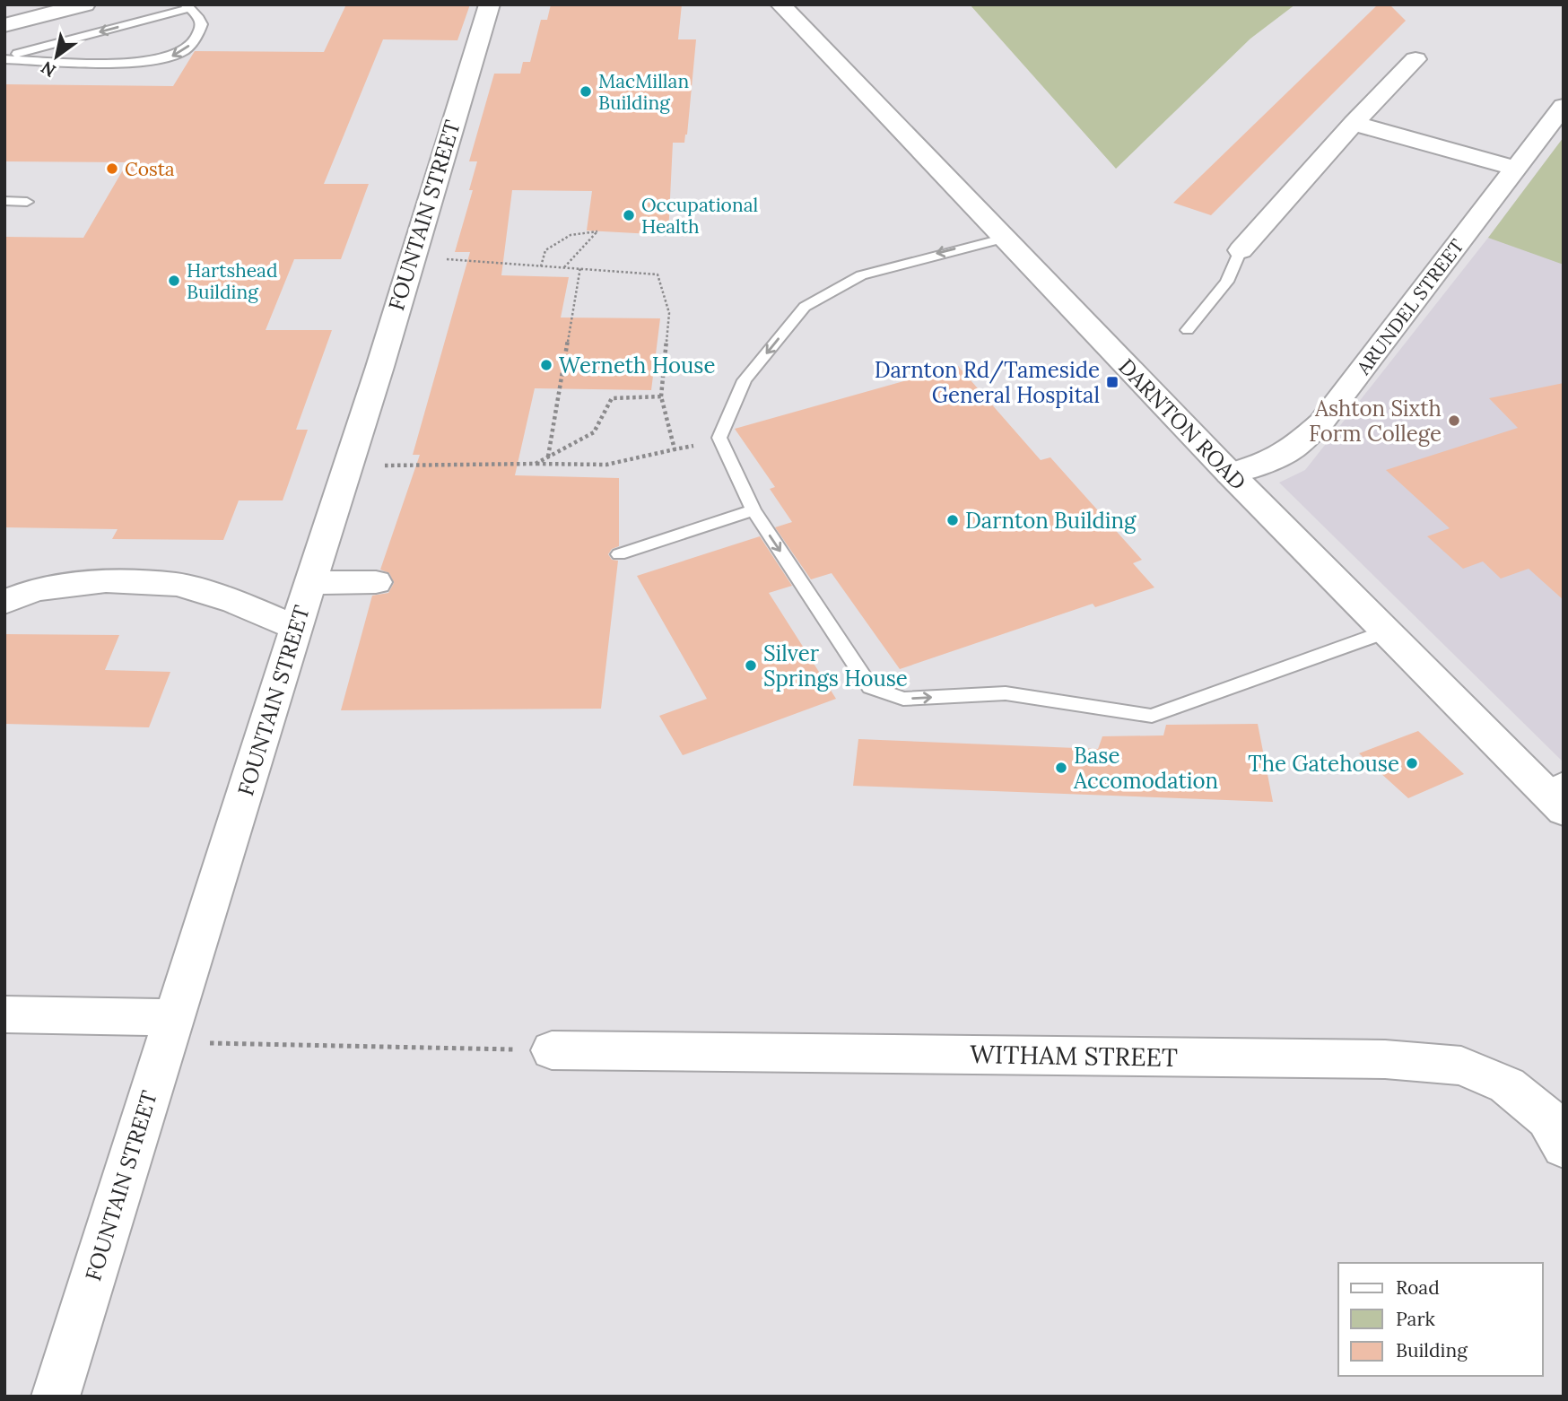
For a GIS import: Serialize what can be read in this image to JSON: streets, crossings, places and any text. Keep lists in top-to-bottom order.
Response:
{
  "streets": {
    "street": [
      "FOUNTAIN STREET",
      "ARUNDEL STREET",
      "DARNTON ROAD",
      "WITHAM STREET"
    ]
  },
  "crossings": [
    ["ARUNDEL STREET", "DARNTON ROAD"]
  ],
  "places": {
    "other": [
      "MacMillan Building",
      "Costa",
      "Occupational Health",
      "Hartshead Building",
      "Werneth House",
      "Ashton Sixth Form College",
      "Darnton Building",
      "Silver Springs House",
      "The Gatehouse",
      "Base Accomodation"
    ],
    "transit": ["Darnton Rd/Tameside General Hospital"]
  },
  "legend": ["Road", "Park", "Building"],
  "north": "bottom left"
}
